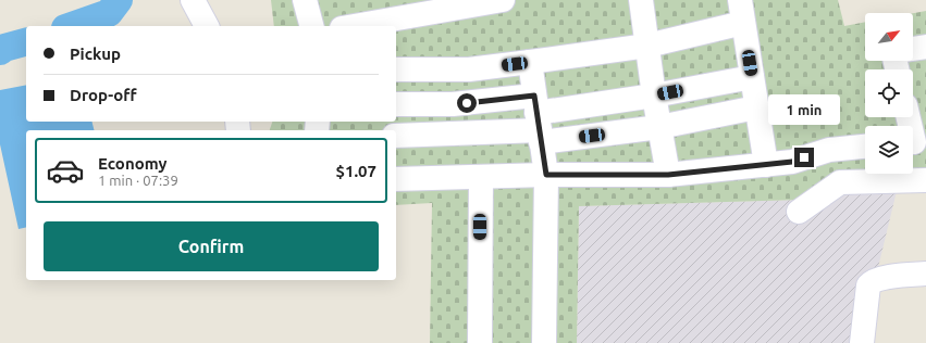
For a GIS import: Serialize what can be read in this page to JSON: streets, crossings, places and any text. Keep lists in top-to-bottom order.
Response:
{
  "north": "top right",
  "page": {
    "banner": ["Pickup", "Drop-off"],
    "bubble": "1 min",
    "list": [
      {
        "name": "Economy",
        "note": "1 min · 07:39",
        "value": "$1.07"
      }
    ],
    "buttons": "Confirm"
  }
}
